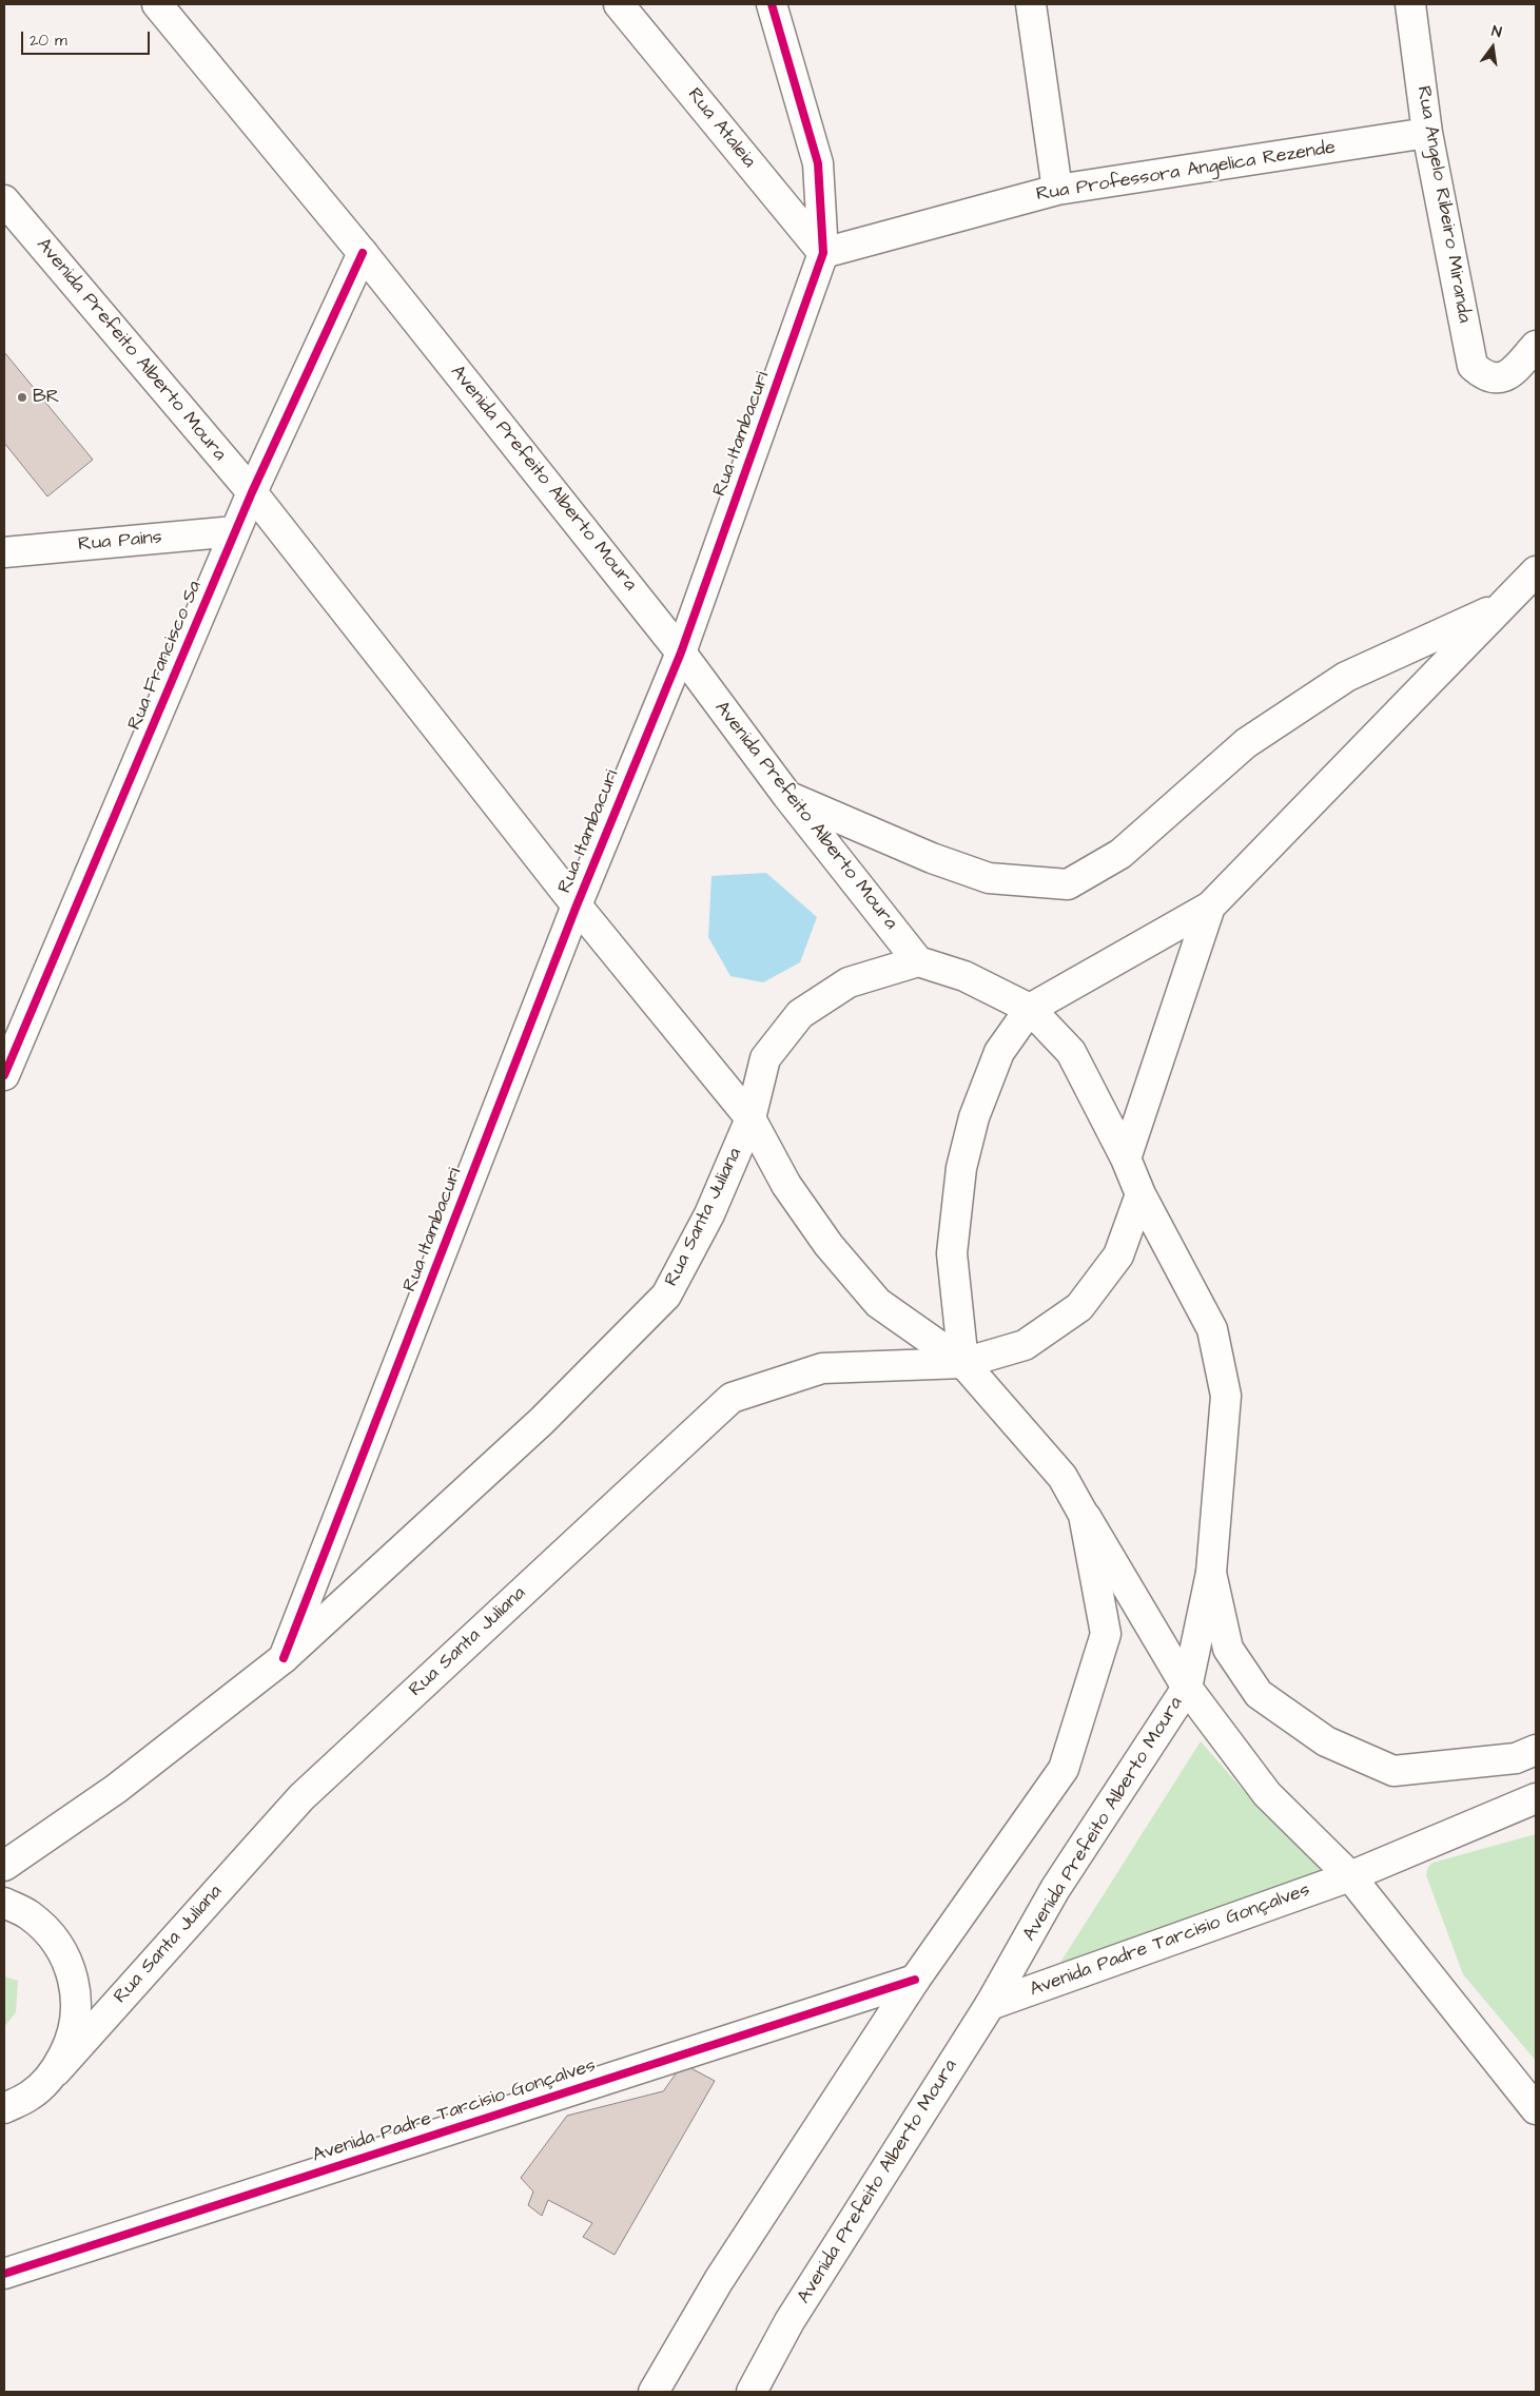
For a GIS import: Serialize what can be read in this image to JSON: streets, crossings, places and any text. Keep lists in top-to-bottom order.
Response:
{
  "streets": {
    "main road": [
      "Rua Ataleia",
      "Rua Professora Angelica Rezende",
      "Rua Angelo Ribeiro Miranda",
      "Avenida Prefeito Alberto Moura",
      "Rua Itambacuri",
      "Rua Pains",
      "Rua Francisco Sa",
      "Rua Santa Juliana",
      "Avenida Padre Tarcisio Gonçalves"
    ]
  },
  "crossings": [
    ["Rua Ataleia", "Rua Professora Angelica Rezende"],
    ["Rua Ataleia", "Rua Itambacuri"],
    ["Rua Professora Angelica Rezende", "Rua Angelo Ribeiro Miranda"],
    ["Rua Professora Angelica Rezende", "Rua Itambacuri"],
    ["Avenida Prefeito Alberto Moura", "Rua Itambacuri"],
    ["Avenida Prefeito Alberto Moura", "Rua Francisco Sa"],
    ["Avenida Prefeito Alberto Moura", "Rua Santa Juliana"],
    ["Avenida Prefeito Alberto Moura", "Avenida Padre Tarcisio Gonçalves"],
    ["Rua Itambacuri", "Rua Santa Juliana"],
    ["Rua Pains", "Rua Francisco Sa"]
  ],
  "places": ["BR"],
  "scale_bar": "20 m",
  "north": "top"
}
